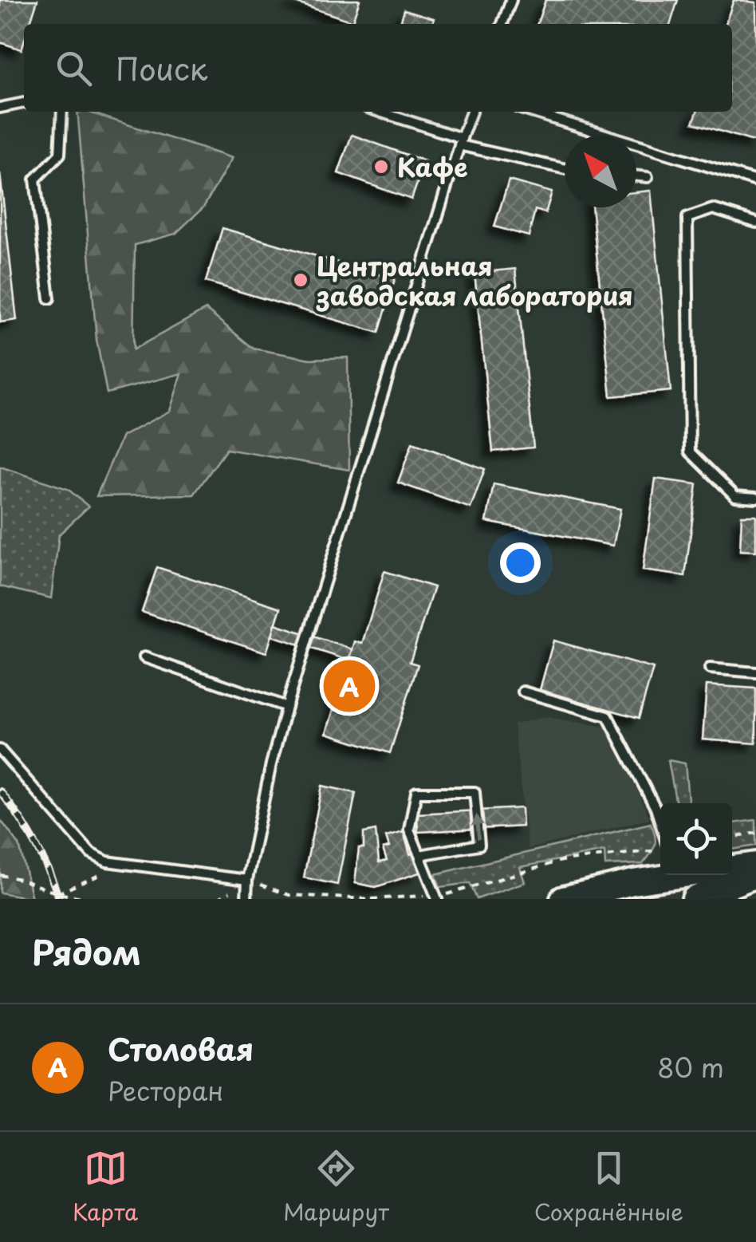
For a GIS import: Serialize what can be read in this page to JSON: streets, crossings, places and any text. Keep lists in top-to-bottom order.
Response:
{
  "places": ["Кафе", "Центральная заводская лаборатория"],
  "north": "top left",
  "page": {
    "search": "Поиск",
    "pins": "A",
    "heading": "Рядом",
    "list": [
      {
        "mark": "A",
        "name": "Столовая",
        "note": "Ресторан",
        "value": "80 m"
      }
    ],
    "nav": ["Карта", "Маршрут", "Сохранённые"]
  }
}
